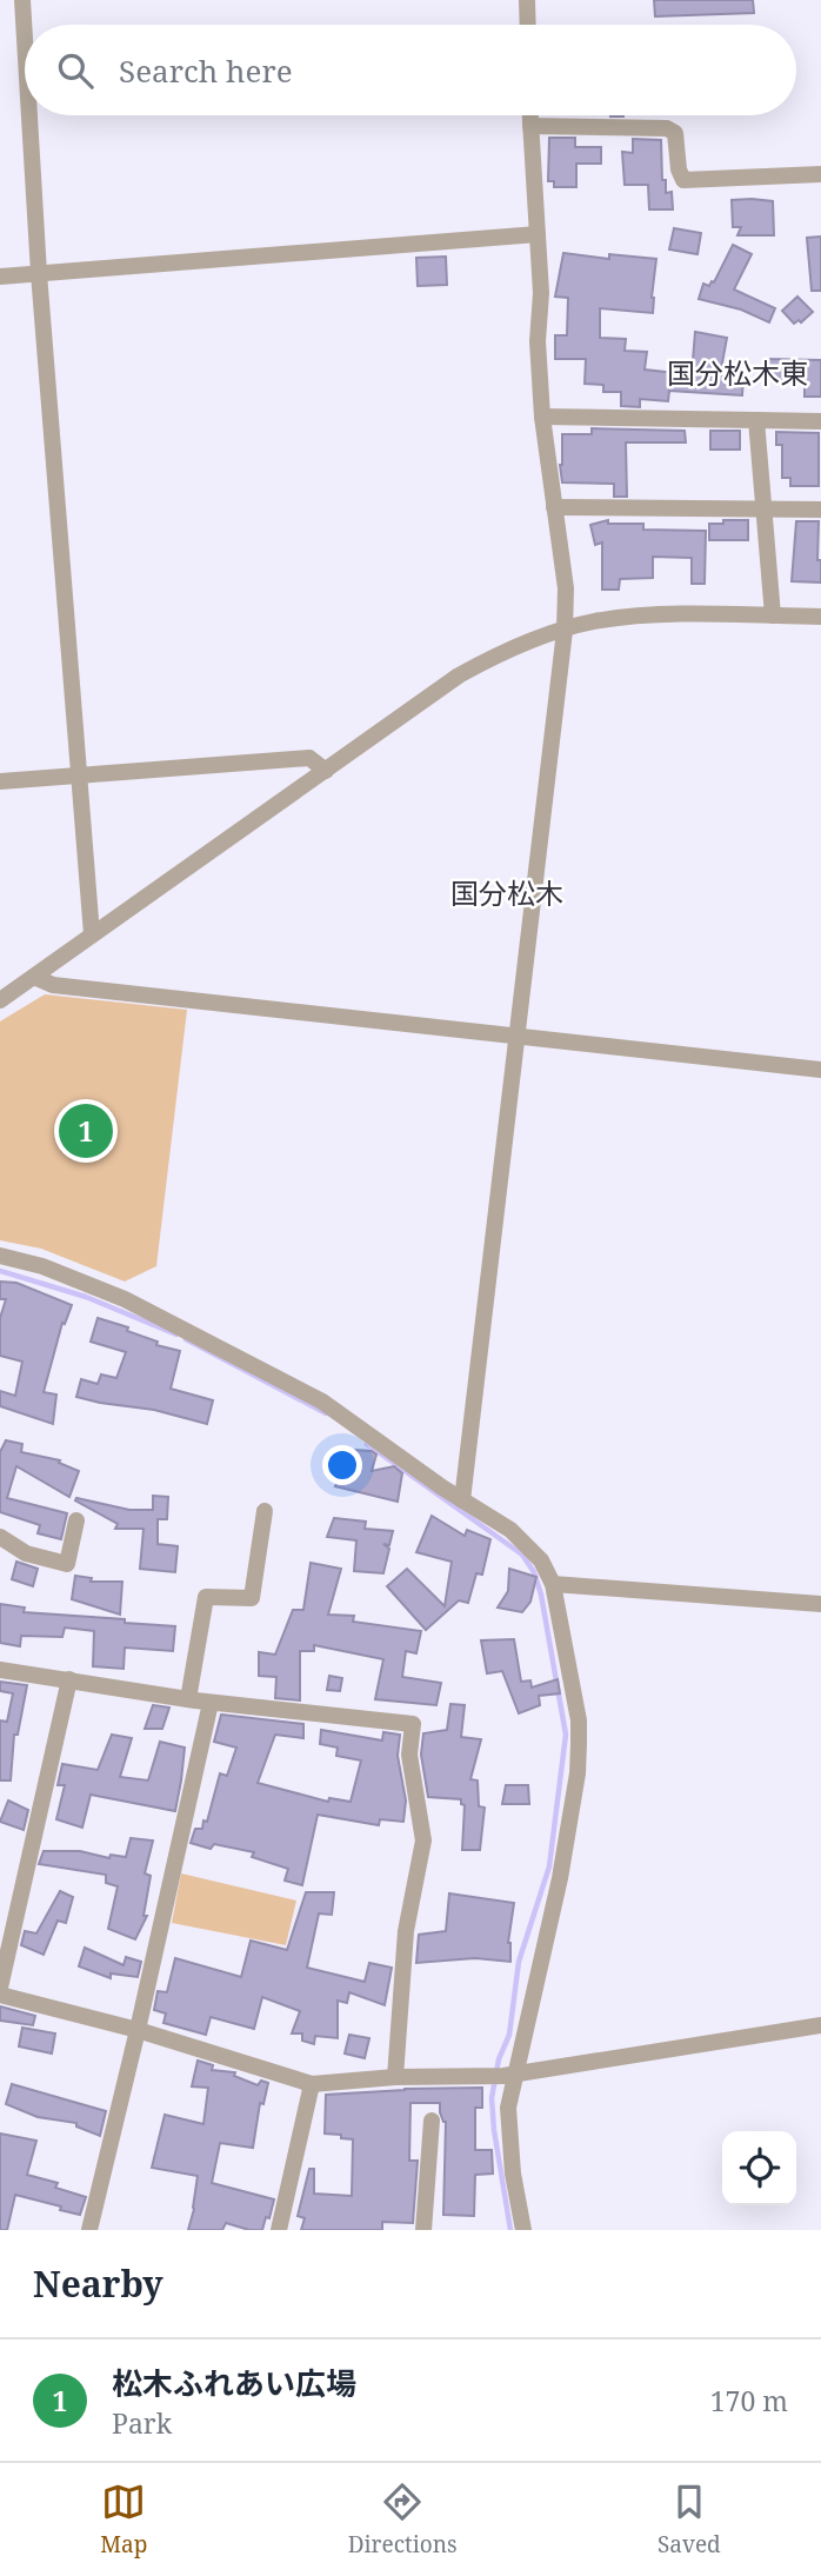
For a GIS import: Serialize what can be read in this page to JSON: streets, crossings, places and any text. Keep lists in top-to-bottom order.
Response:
{
  "districts": ["国分松木東", "国分松木"],
  "page": {
    "search": "Search here",
    "pins": "1",
    "heading": "Nearby",
    "list": [
      {
        "mark": "1",
        "name": "松木ふれあい広場",
        "note": "Park",
        "value": "170 m"
      }
    ],
    "nav": ["Map", "Directions", "Saved"]
  }
}
